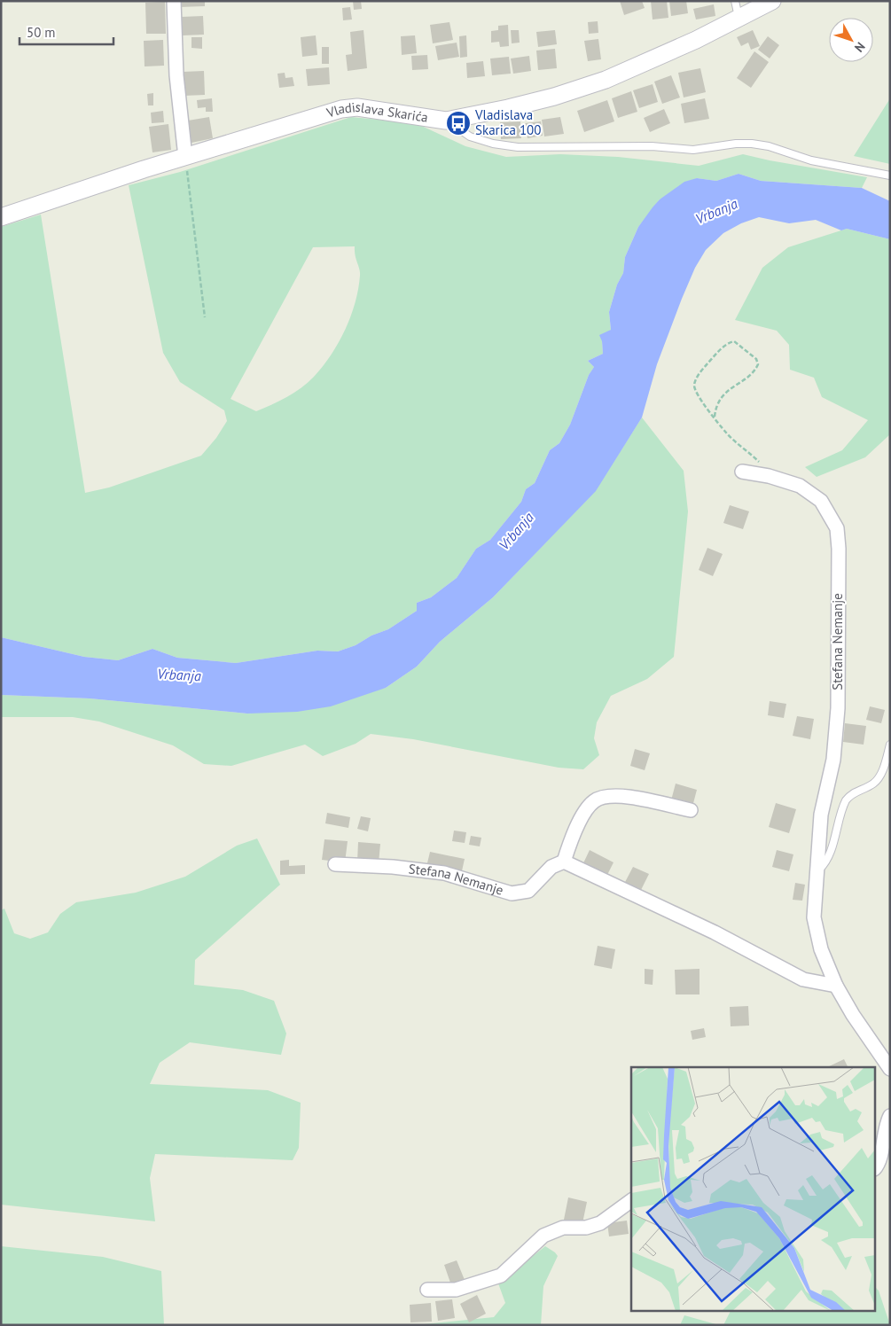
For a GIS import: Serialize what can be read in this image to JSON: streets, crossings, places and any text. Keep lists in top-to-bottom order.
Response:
{
  "streets": {
    "street": ["Vladislava Skarića", "Stefana Nemanje"]
  },
  "water": ["Vrbanja"],
  "places": {
    "bus stop": ["Vladislava Skarica 100"]
  },
  "scale_bar": "50 m",
  "north": "bottom right"
}
